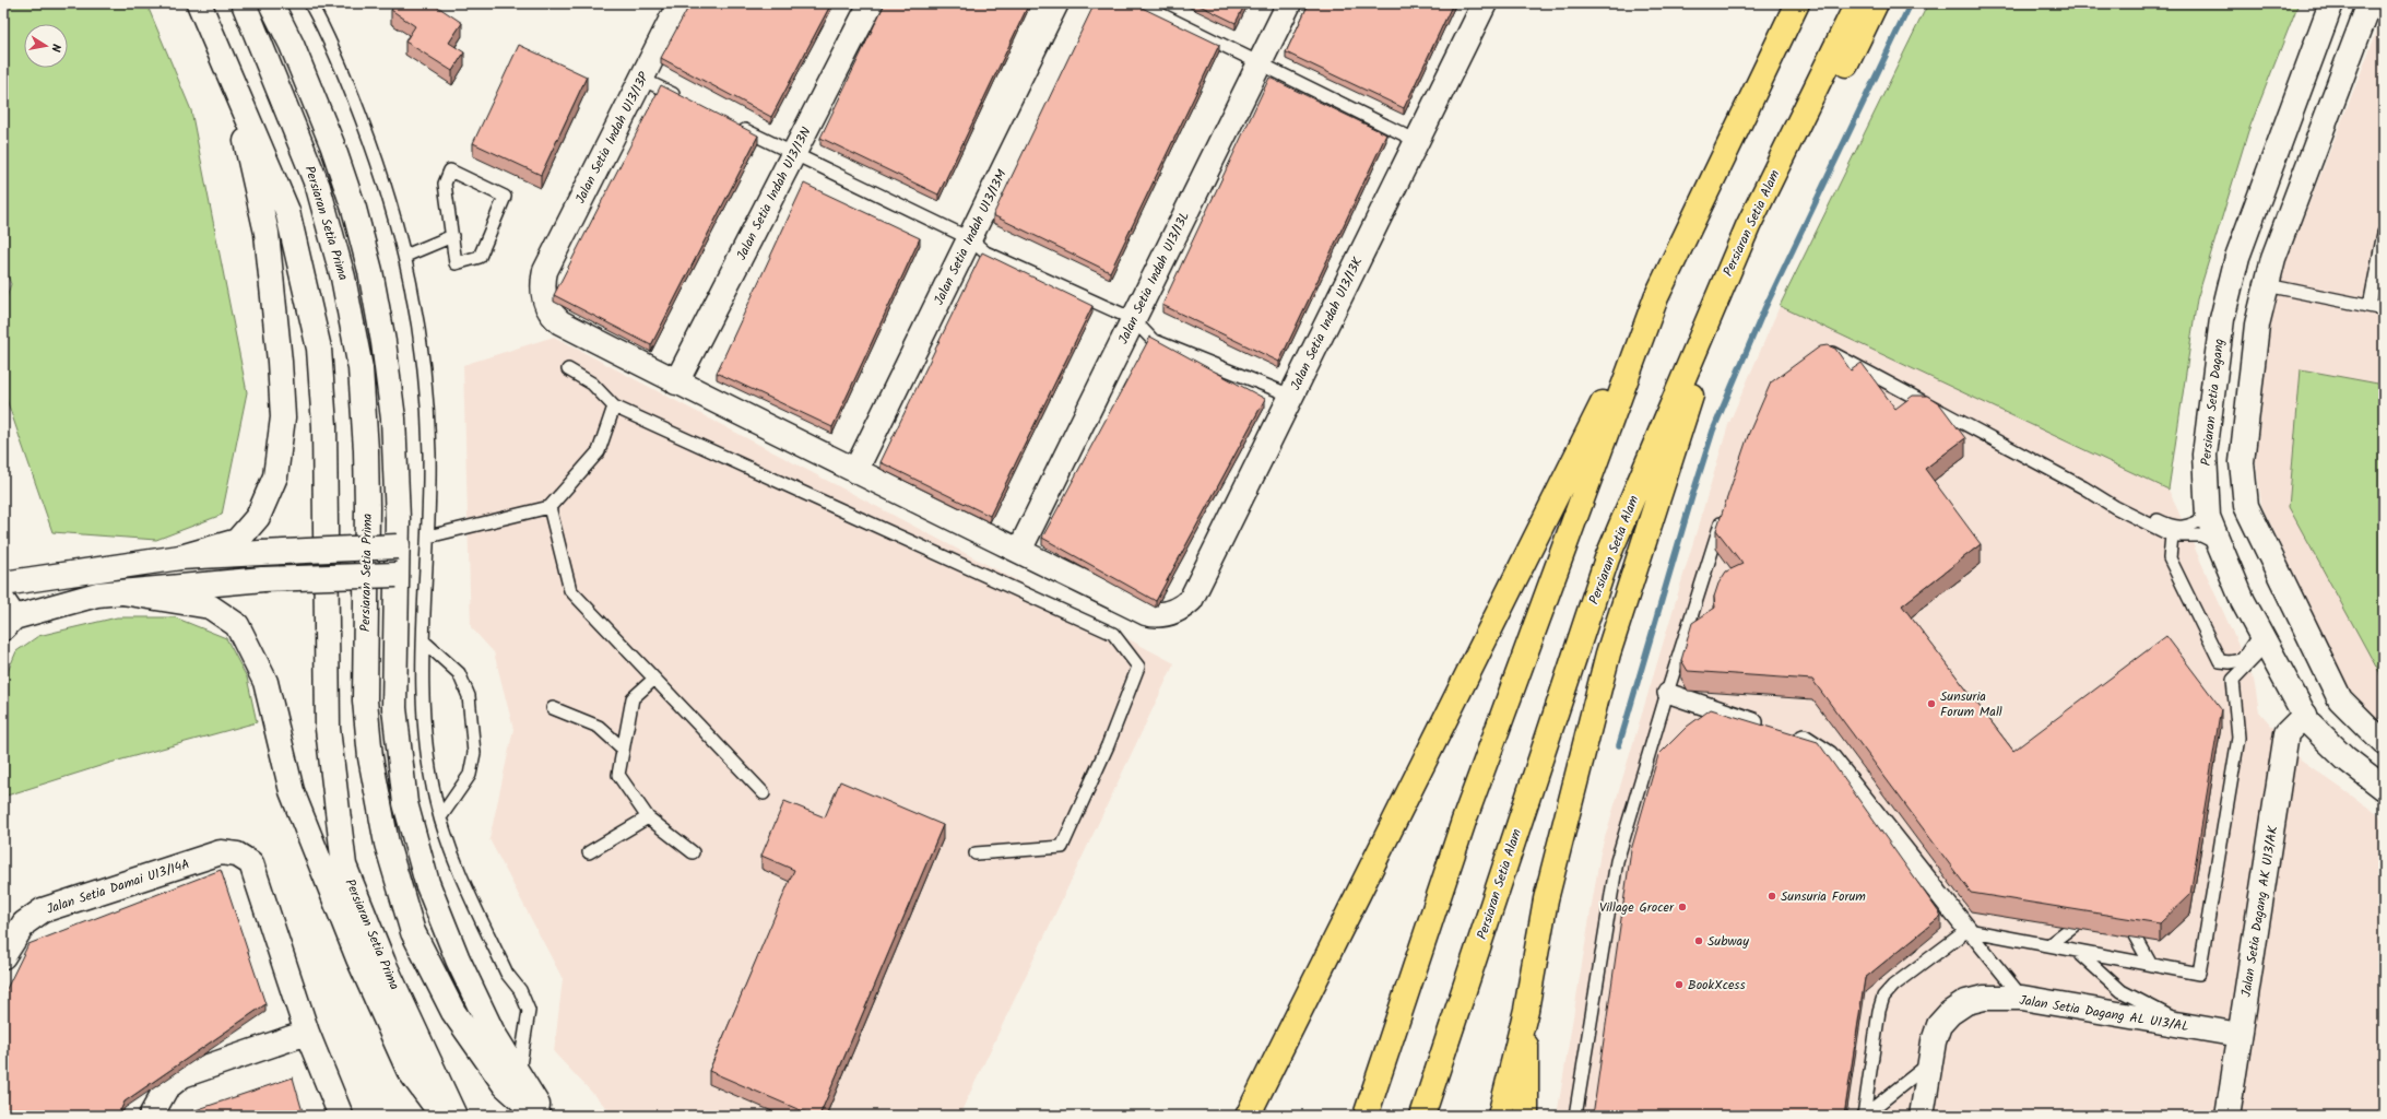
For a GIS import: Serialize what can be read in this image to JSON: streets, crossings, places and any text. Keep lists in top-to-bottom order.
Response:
{
  "streets": {
    "highway": ["Persiaran Setia Alam"],
    "street": [
      "Jalan Setia Indah U13/13P",
      "Jalan Setia Indah U13/13N",
      "Persiaran Setia Prima",
      "Jalan Setia Indah U13/13M",
      "Jalan Setia Indah U13/13L",
      "Jalan Setia Indah U13/13K",
      "Persiaran Setia Dagang",
      "Jalan Setia Damai U13/14A",
      "Jalan Setia Dagang AK U13/AK",
      "Jalan Setia Dagang AL U13/AL"
    ]
  },
  "crossings": [
    ["Jalan Setia Indah U13/13P", "Jalan Setia Indah U13/13N"],
    ["Jalan Setia Indah U13/13L", "Jalan Setia Indah U13/13K"],
    ["Persiaran Setia Dagang", "Jalan Setia Dagang AK U13/AK"],
    ["Jalan Setia Dagang AK U13/AK", "Jalan Setia Dagang AL U13/AL"]
  ],
  "places": [
    "Sunsuria Forum Mall",
    "Sunsuria Forum",
    "Village Grocer",
    "Subway",
    "BookXcess"
  ],
  "north": "right"
}
